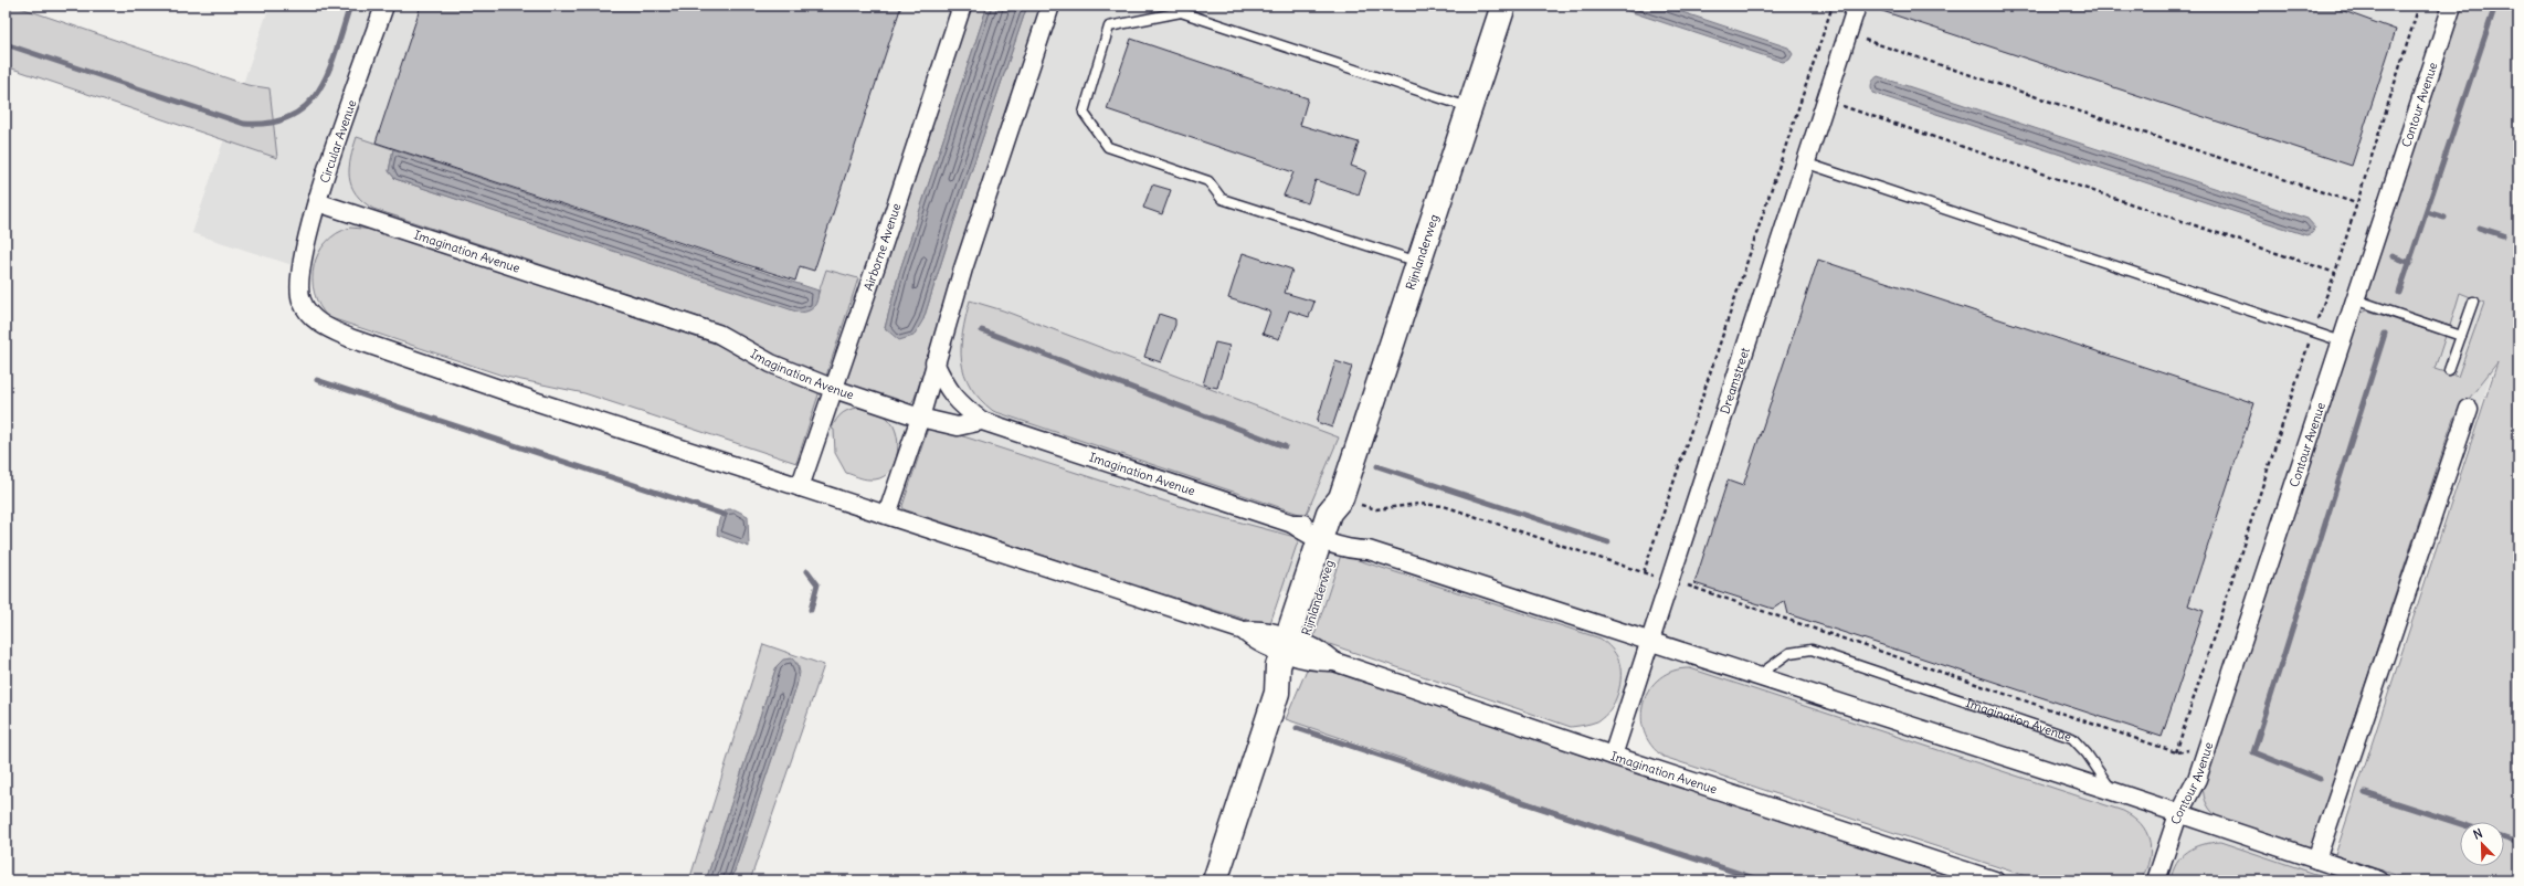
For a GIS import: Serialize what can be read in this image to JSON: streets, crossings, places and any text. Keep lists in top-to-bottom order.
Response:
{
  "streets": {
    "street": [
      "Contour Avenue",
      "Circular Avenue",
      "Airborne Avenue",
      "Imagination Avenue",
      "Rijnlanderweg",
      "Dreamstreet"
    ]
  },
  "crossings": [
    ["Contour Avenue", "Imagination Avenue"],
    ["Circular Avenue", "Imagination Avenue"],
    ["Airborne Avenue", "Imagination Avenue"],
    ["Imagination Avenue", "Rijnlanderweg"],
    ["Imagination Avenue", "Dreamstreet"]
  ],
  "north": "top left"
}
